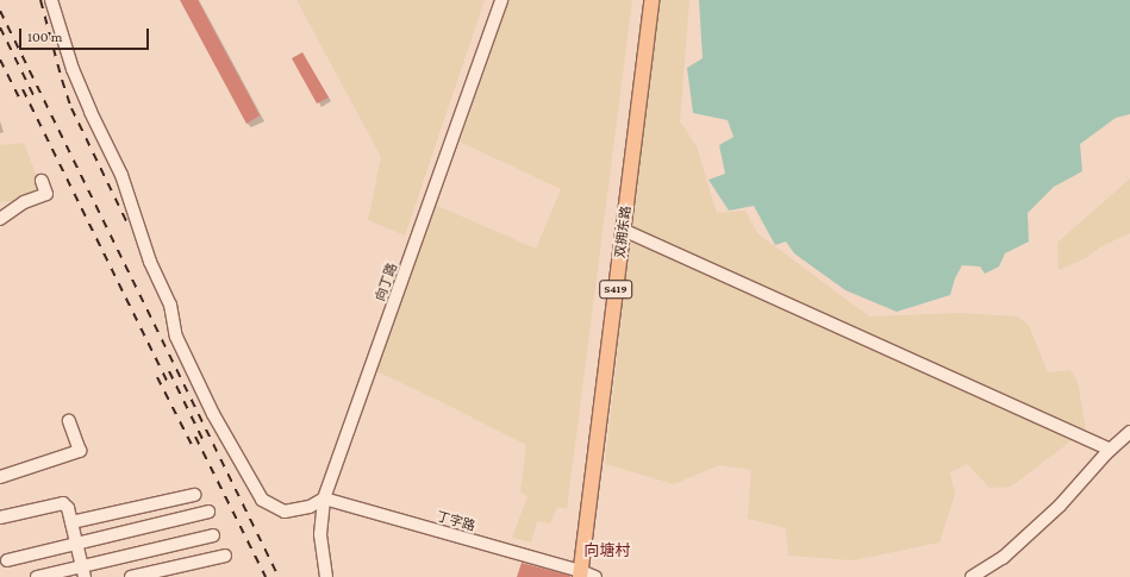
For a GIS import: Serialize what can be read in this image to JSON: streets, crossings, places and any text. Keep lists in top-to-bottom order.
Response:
{
  "streets": {
    "main road": ["双拥东路", "S419"],
    "street": ["向丁路", "丁字路"]
  },
  "crossings": [
    ["双拥东路", "丁字路"],
    ["向丁路", "丁字路"]
  ],
  "districts": ["向塘村"],
  "scale_bar": "100 m"
}
